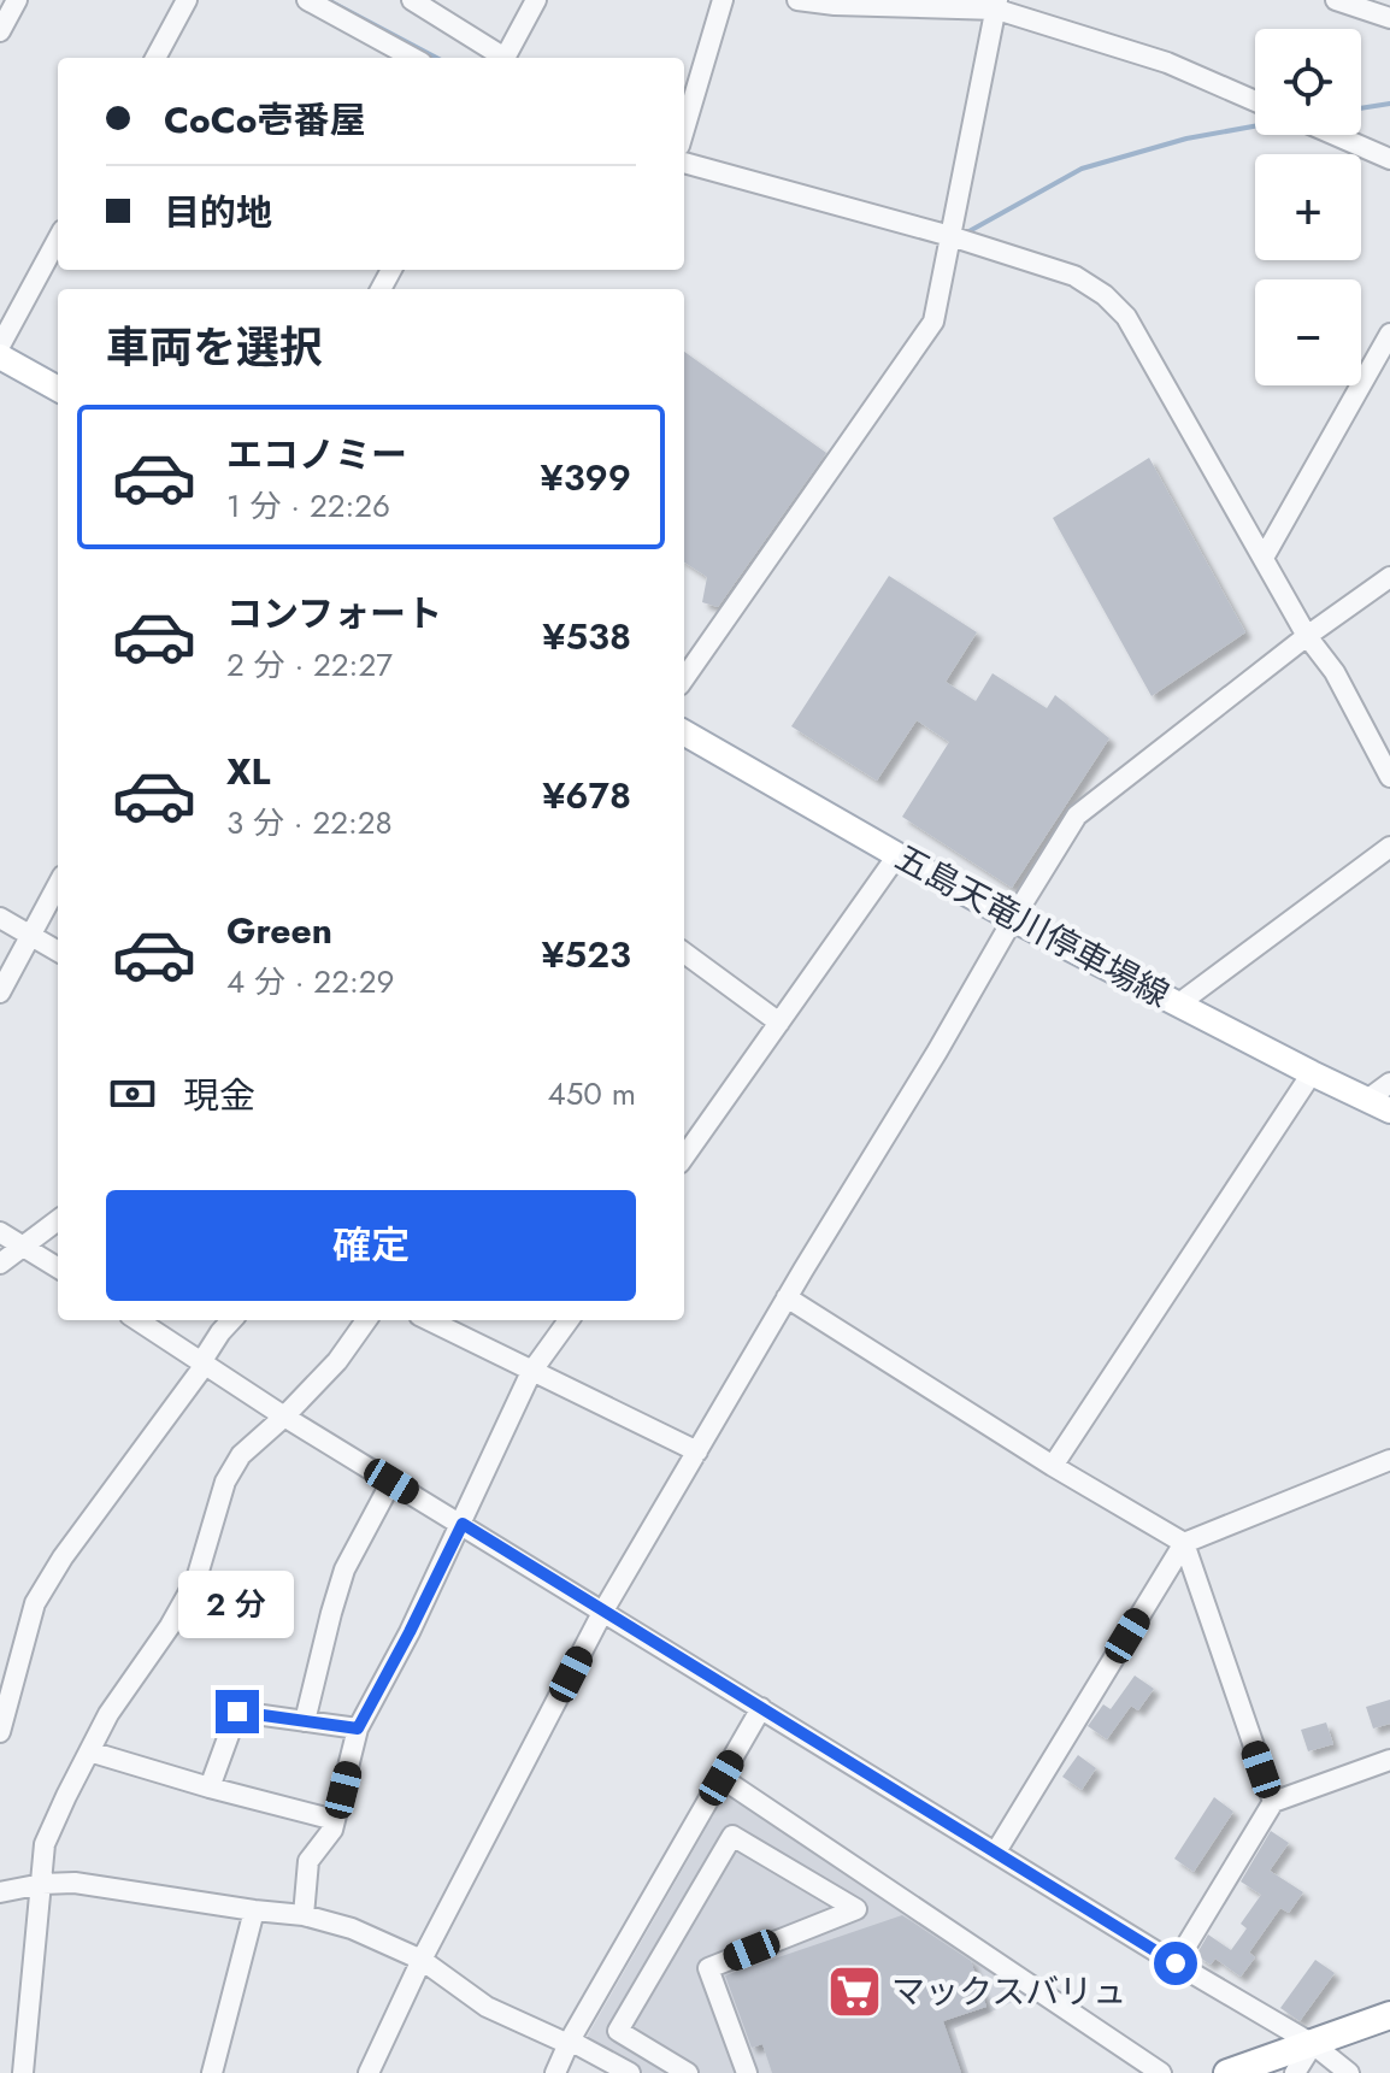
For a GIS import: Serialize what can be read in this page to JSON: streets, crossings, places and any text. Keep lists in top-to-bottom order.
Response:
{
  "streets": {
    "main road": ["五島天竜川停車場線"]
  },
  "places": {
    "supermarket": ["マックスバリュ"]
  },
  "page": {
    "map_buttons": ["+", "−"],
    "banner": ["CoCo壱番屋", "目的地"],
    "heading": "車両を選択",
    "list": [
      {
        "name": "エコノミー",
        "note": "1 分 · 22:26",
        "value": "¥399"
      },
      {
        "name": "コンフォート",
        "note": "2 分 · 22:27",
        "value": "¥538"
      },
      {
        "name": "XL",
        "note": "3 分 · 22:28",
        "value": "¥678"
      },
      {
        "name": "Green",
        "note": "4 分 · 22:29",
        "value": "¥523"
      }
    ],
    "pay": ["現金", "450 m"],
    "buttons": "確定",
    "bubble": "2 分"
  }
}
